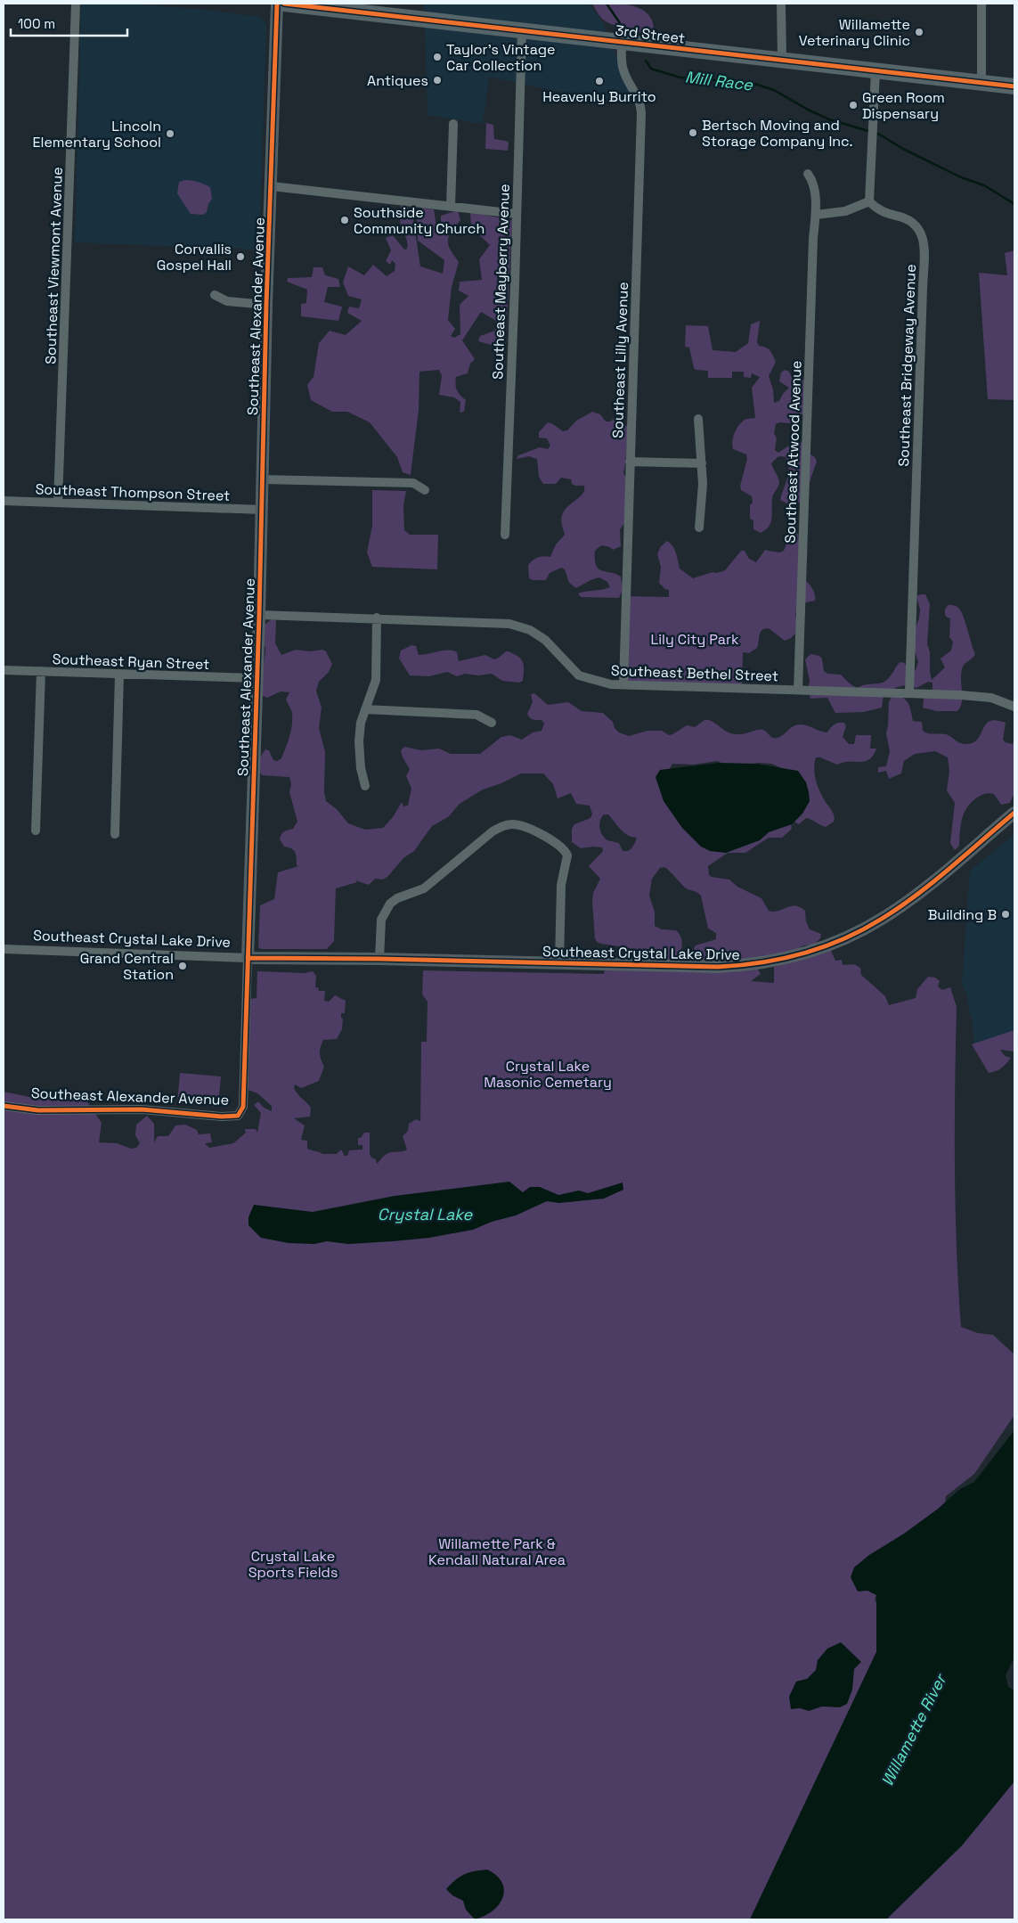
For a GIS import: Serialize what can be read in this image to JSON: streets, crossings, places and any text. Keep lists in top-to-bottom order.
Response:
{
  "streets": {
    "highway": ["3rd Street"],
    "street": [
      "Southeast Viewmont Avenue",
      "Southeast Mayberry Avenue",
      "Southeast Alexander Avenue",
      "Southeast Lilly Avenue",
      "Southeast Bridgeway Avenue",
      "Southeast Atwood Avenue",
      "Southeast Thompson Street",
      "Southeast Ryan Street",
      "Southeast Bethel Street",
      "Southeast Crystal Lake Drive"
    ]
  },
  "crossings": [
    ["3rd Street", "Southeast Mayberry Avenue"],
    ["3rd Street", "Southeast Lilly Avenue"],
    ["Southeast Viewmont Avenue", "Southeast Thompson Street"],
    ["Southeast Alexander Avenue", "Southeast Thompson Street"],
    ["Southeast Alexander Avenue", "Southeast Ryan Street"],
    ["Southeast Alexander Avenue", "Southeast Bethel Street"],
    ["Southeast Alexander Avenue", "Southeast Crystal Lake Drive"],
    ["Southeast Lilly Avenue", "Southeast Bethel Street"],
    ["Southeast Bridgeway Avenue", "Southeast Bethel Street"],
    ["Southeast Atwood Avenue", "Southeast Bethel Street"]
  ],
  "water": ["Mill Race", "Crystal Lake", "Willamette River"],
  "parks": [
    "Lily City Park",
    "Crystal Lake Masonic Cemetary",
    "Willamette Park & Kendall Natural Area",
    "Crystal Lake Sports Fields"
  ],
  "places": [
    "Willamette Veterinary Clinic",
    "Taylor's Vintage Car Collection",
    "Antiques",
    "Heavenly Burrito",
    "Green Room Dispensary",
    "Bertsch Moving and Storage Company Inc.",
    "Lincoln Elementary School",
    "Southside Community Church",
    "Corvallis Gospel Hall",
    "Building B",
    "Grand Central Station"
  ],
  "scale_bar": "100 m"
}
